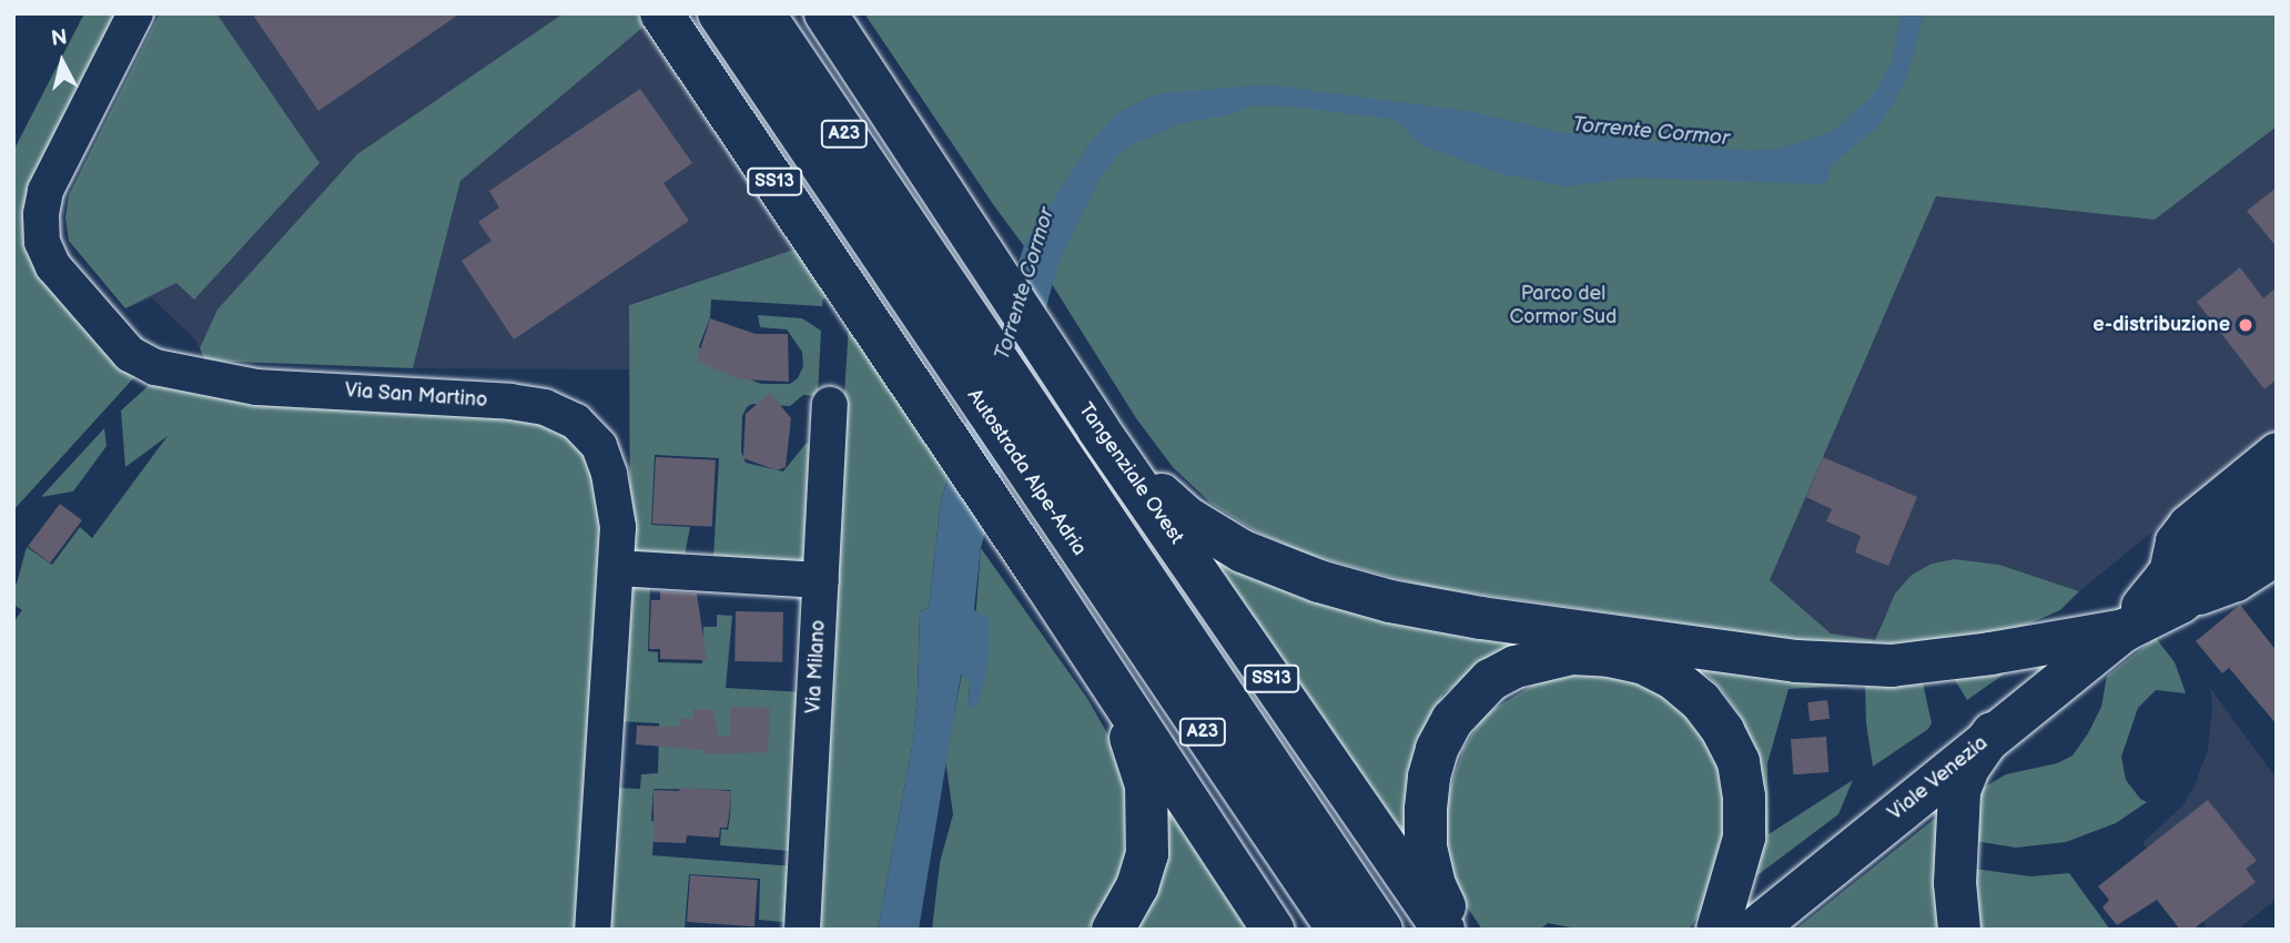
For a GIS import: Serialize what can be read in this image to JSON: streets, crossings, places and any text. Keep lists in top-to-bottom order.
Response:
{
  "streets": {
    "main road": [
      "A23",
      "SS13",
      "Autostrada Alpe-Adria",
      "Tangenziale Ovest",
      "Viale Venezia"
    ],
    "street": ["Via San Martino", "Via Milano"]
  },
  "water": ["Torrente Cormor"],
  "parks": ["Parco del Cormor Sud"],
  "places": ["e-distribuzione"],
  "north": "top"
}
